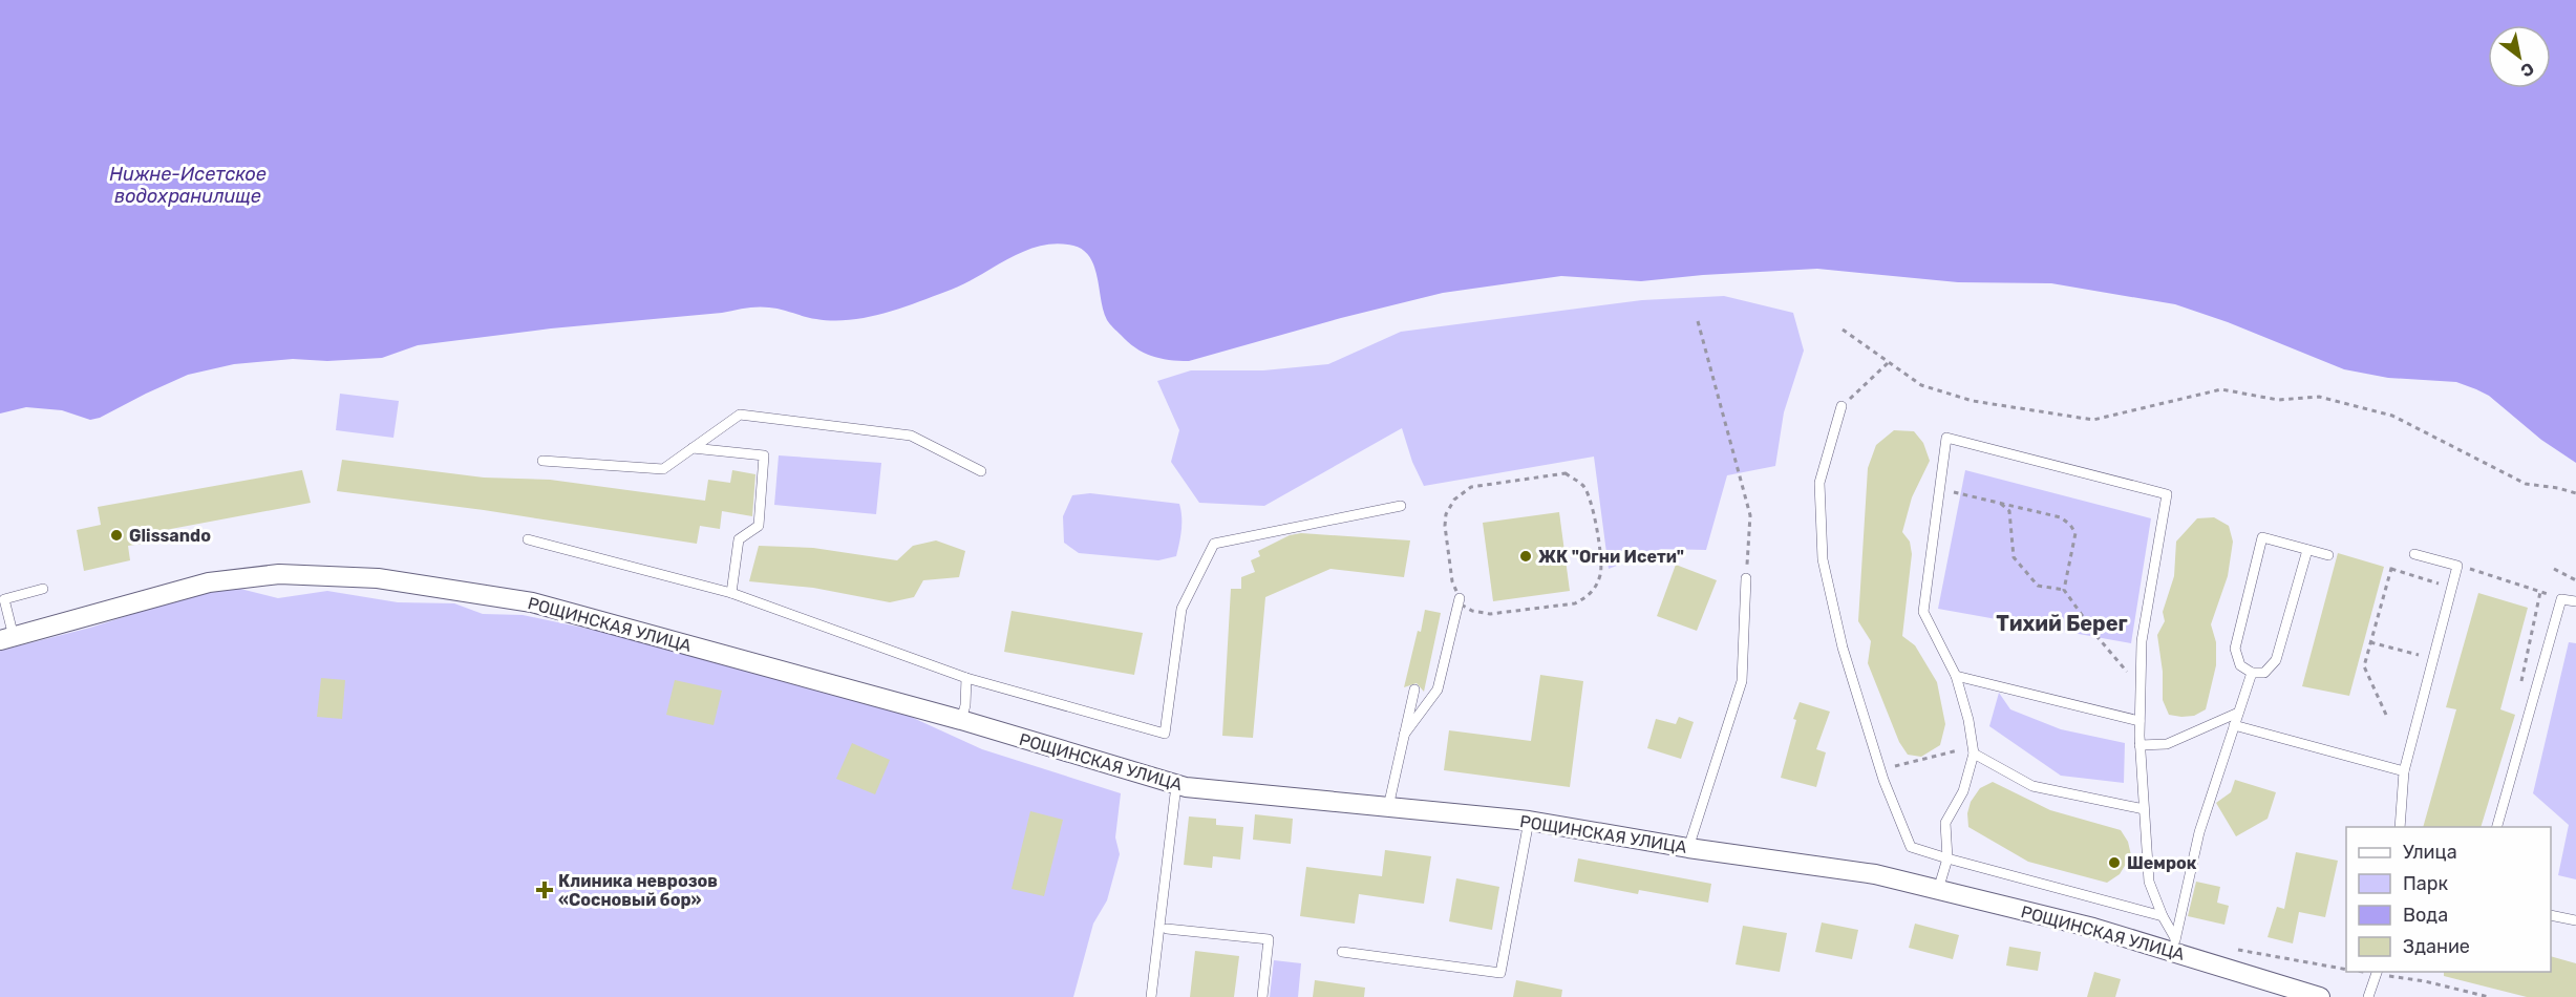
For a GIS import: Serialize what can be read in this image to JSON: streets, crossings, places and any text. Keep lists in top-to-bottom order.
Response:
{
  "streets": {
    "street": ["РОЩИНСКАЯ УЛИЦА"]
  },
  "districts": ["Тихий Берег"],
  "water": ["Нижне-Исетское водохранилище"],
  "places": {
    "other": ["Glissando", "ЖК \"Огни Исети\"", "Шемрок"],
    "health": ["Клиника неврозов «Сосновый бор»"]
  },
  "legend": [
    "Улица",
    "Парк",
    "Вода",
    "Здание"
  ],
  "north": "bottom right"
}
